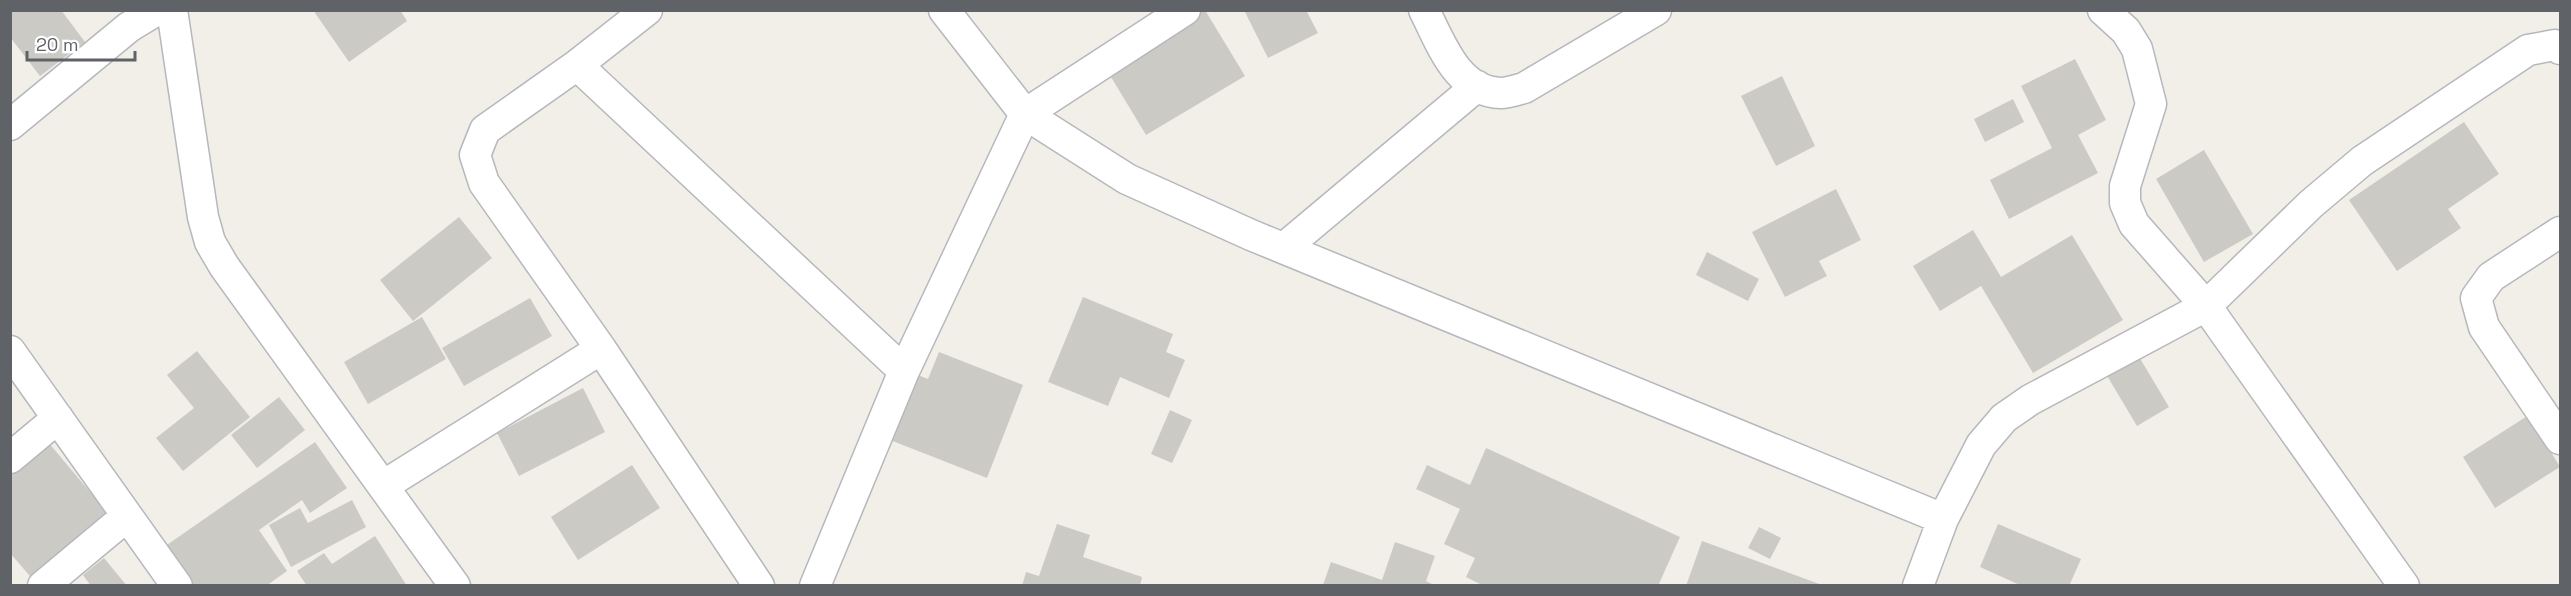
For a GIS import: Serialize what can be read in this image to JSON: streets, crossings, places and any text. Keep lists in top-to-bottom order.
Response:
{
  "scale_bar": "20 m"
}
